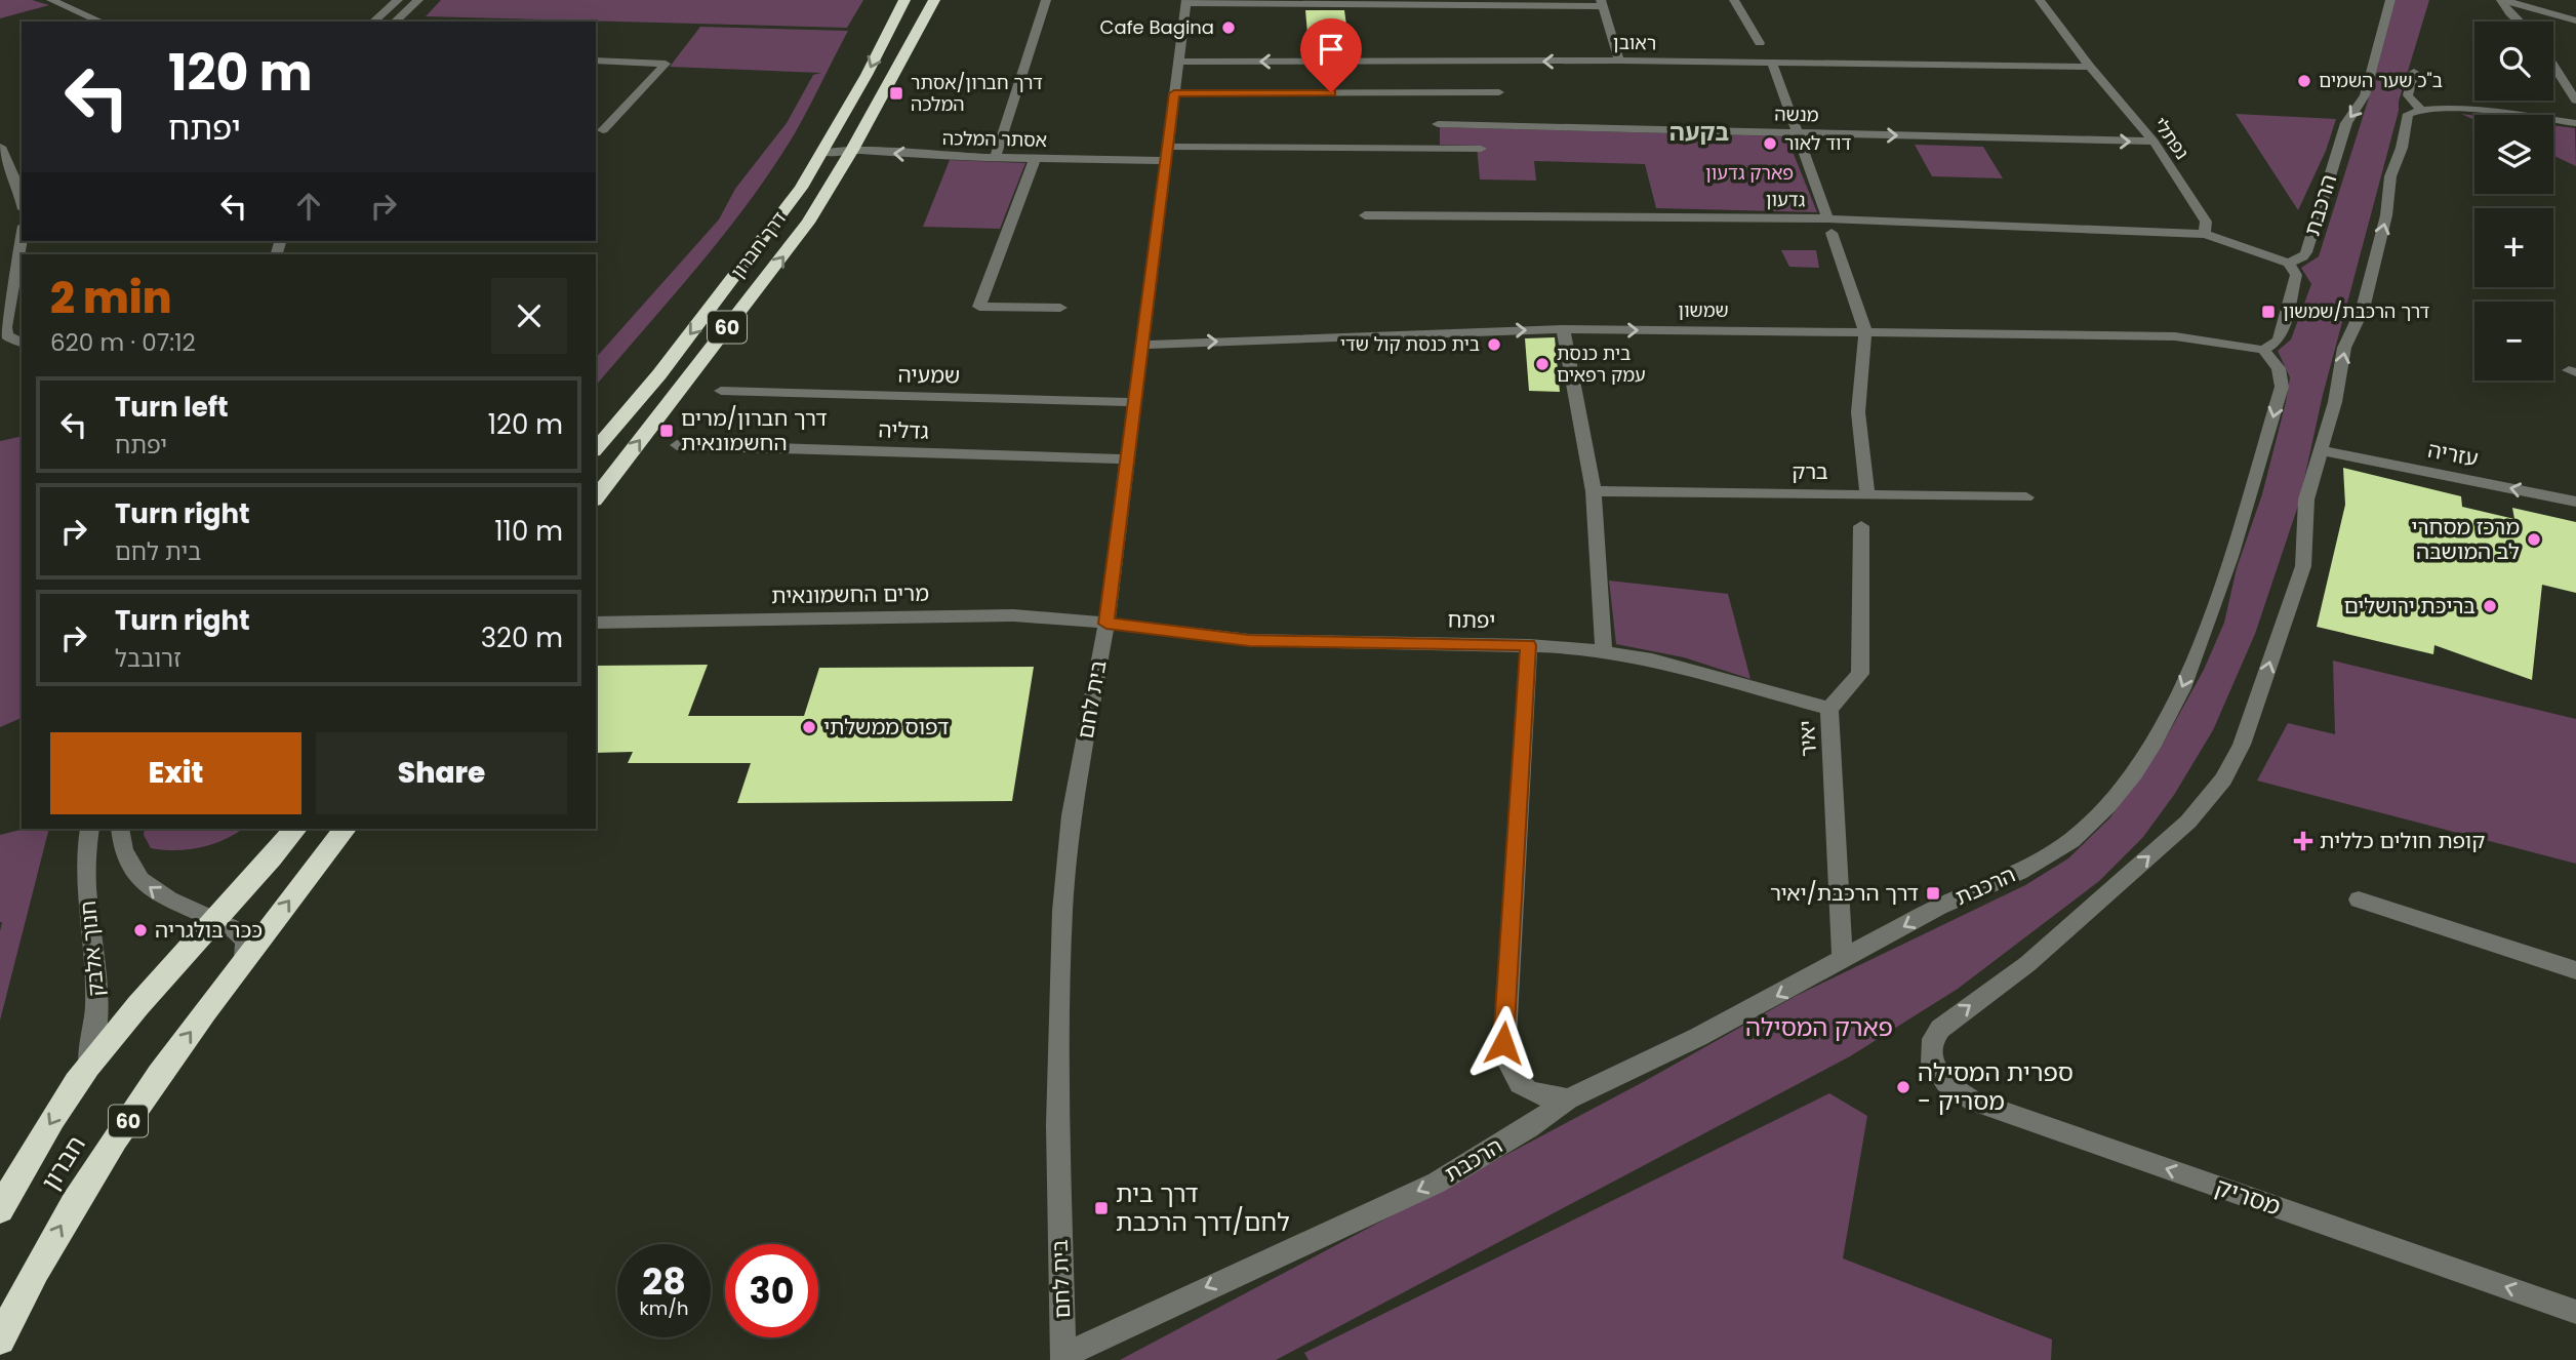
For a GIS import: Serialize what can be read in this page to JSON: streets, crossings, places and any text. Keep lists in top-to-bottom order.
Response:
{
  "streets": {
    "highway": ["דרך חברון", "60", "חברון"],
    "street": [
      "ראובן",
      "מנשה",
      "נפתלי",
      "אסתר המלכה",
      "גדעון",
      "הרכבת",
      "שמשון",
      "שמעיה",
      "גדליה",
      "עזריה",
      "ברק",
      "מרים החשמונאית",
      "יפתח",
      "בית לחם",
      "יאיר",
      "חנוך אלבק",
      "מסריק"
    ]
  },
  "crossings": [
    ["ראובן", "נפתלי"],
    ["ראובן", "בית לחם"],
    ["מנשה", "נפתלי"],
    ["נפתלי", "גדעון"],
    ["אסתר המלכה", "דרך חברון"],
    ["אסתר המלכה", "בית לחם"],
    ["הרכבת", "שמשון"],
    ["הרכבת", "בית לחם"],
    ["הרכבת", "יאיר"],
    ["שמשון", "בית לחם"],
    ["60", "חברון"],
    ["שמעיה", "בית לחם"],
    ["גדליה", "בית לחם"],
    ["עזריה", "מסריק"],
    ["מרים החשמונאית", "יפתח"],
    ["מרים החשמונאית", "בית לחם"],
    ["יפתח", "בית לחם"],
    ["יפתח", "יאיר"],
    ["חנוך אלבק", "חברון"]
  ],
  "one_way": [
    "מנשה",
    "הרכבת",
    "שמשון",
    "עזריה"
  ],
  "districts": ["בקעה"],
  "parks": ["פארק גדעון", "פארק המסילה"],
  "places": {
    "other": [
      "Cafe Bagina",
      "ב\"כ שער השמים",
      "דוד לאור",
      "בית כנסת קול שדי",
      "בית כנסת עמק רפאים",
      "מרכז מסחרי לב המושבה",
      "בריכת ירושלים",
      "דפוס ממשלתי",
      "ככר בולגריה",
      "ספרית המסילה - מסריק"
    ],
    "transit": [
      "דרך חברון/אסתר המלכה",
      "דרך הרכבת/שמשון",
      "דרך חברון/מרים החשמונאית",
      "דרך הרכבת/יאיר",
      "דרך בית לחם/דרך הרכבת"
    ],
    "health": ["קופת חולים כללית"]
  },
  "page": {
    "map_buttons": ["+", "−"],
    "turn": ["120 m", "יפתח"],
    "heading": ["2 min", "620 m · 07:12"],
    "list": [
      {
        "name": "Turn left",
        "note": "יפתח",
        "value": "120 m"
      },
      {
        "name": "Turn right",
        "note": "בית לחם",
        "value": "110 m"
      },
      {
        "name": "Turn right",
        "note": "זרובבל",
        "value": "320 m"
      }
    ],
    "buttons": ["Exit", "Share"],
    "speed": "28 km/h",
    "limit": "30"
  }
}
